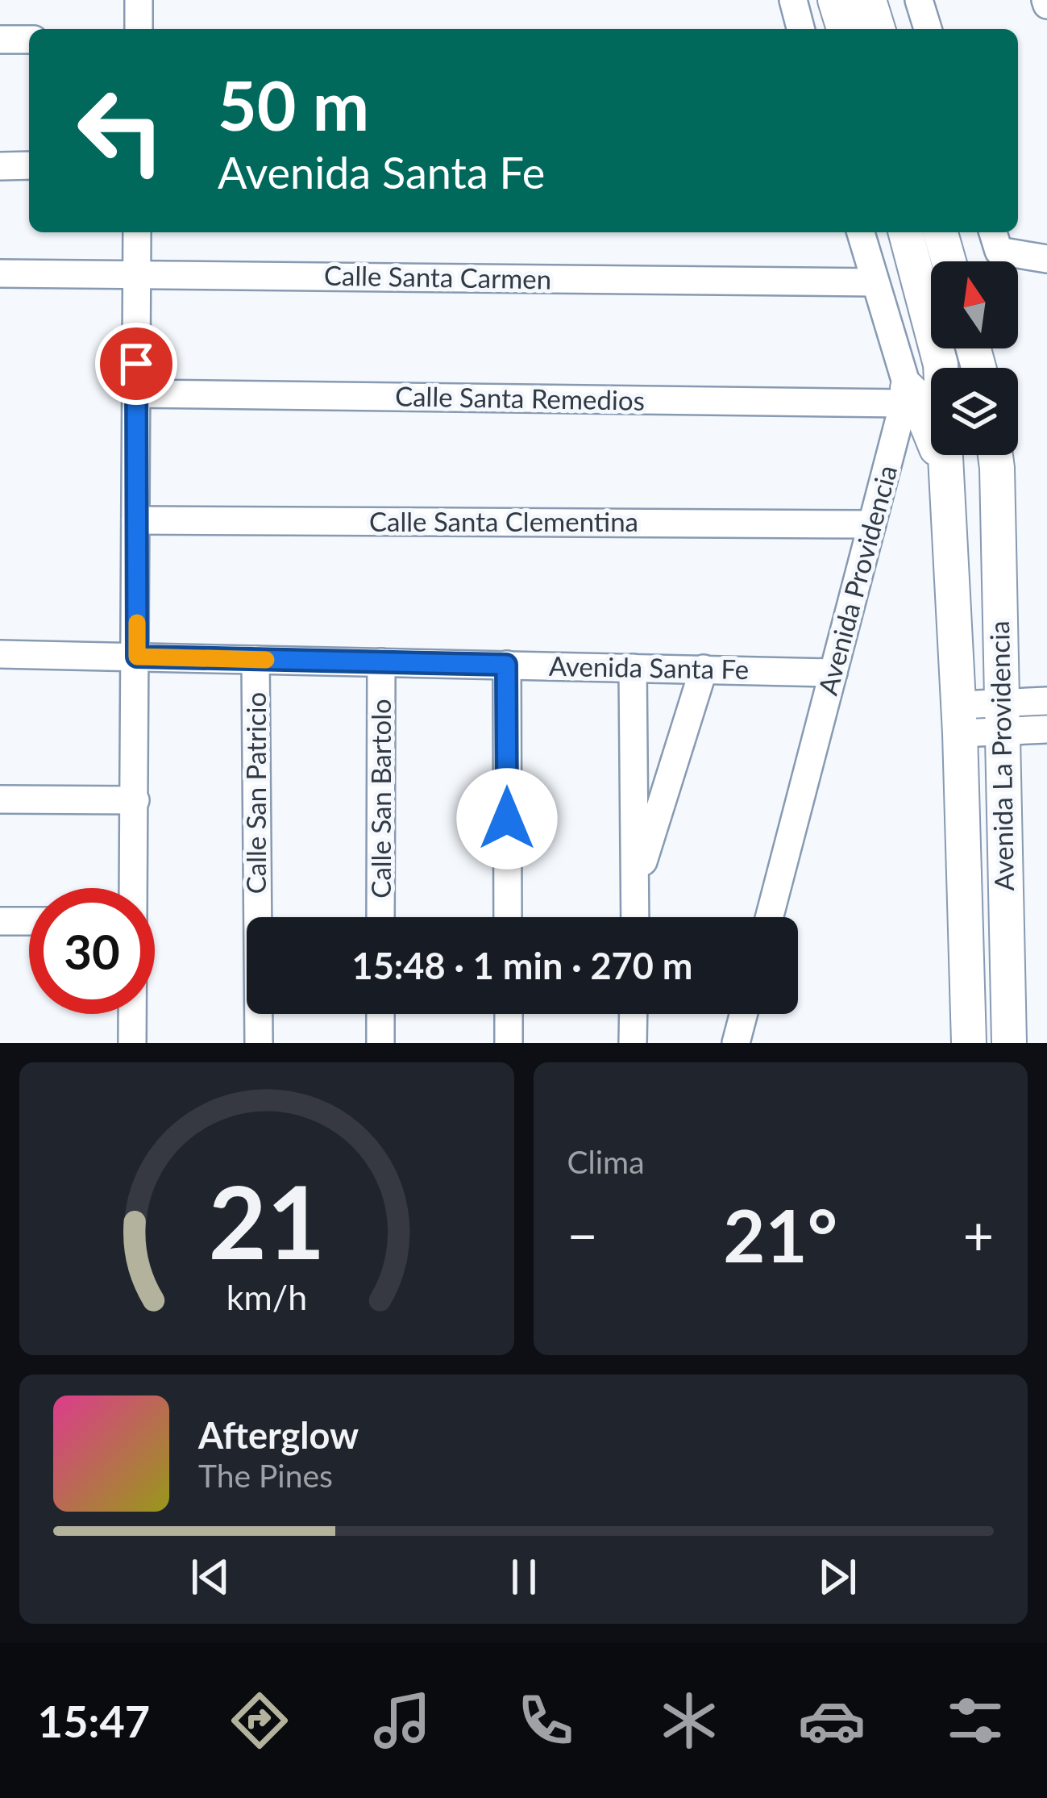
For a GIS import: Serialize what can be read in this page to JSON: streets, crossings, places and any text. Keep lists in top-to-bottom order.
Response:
{
  "streets": {
    "main road": ["Avenida La Providencia"],
    "street": [
      "Calle Santa Carmen",
      "Calle Santa Remedios",
      "Calle Santa Clementina",
      "Avenida Providencia",
      "Avenida Santa Fe",
      "Calle San Patricio",
      "Calle San Bartolo"
    ]
  },
  "crossings": [
    ["Calle Santa Remedios", "Avenida Providencia"],
    ["Calle Santa Clementina", "Avenida Providencia"],
    ["Avenida Providencia", "Avenida Santa Fe"],
    ["Avenida Santa Fe", "Calle San Patricio"],
    ["Avenida Santa Fe", "Calle San Bartolo"]
  ],
  "north": "top",
  "page": {
    "turn": ["50 m", "Avenida Santa Fe"],
    "limit": "30",
    "trip": "15:48 · 1 min · 270 m",
    "tile": "Clima",
    "heat": ["−", "21°", "+"],
    "song": ["Afterglow", "The Pines"],
    "tabs": "15:47",
    "gauge": ["21", "km/h"]
  }
}
